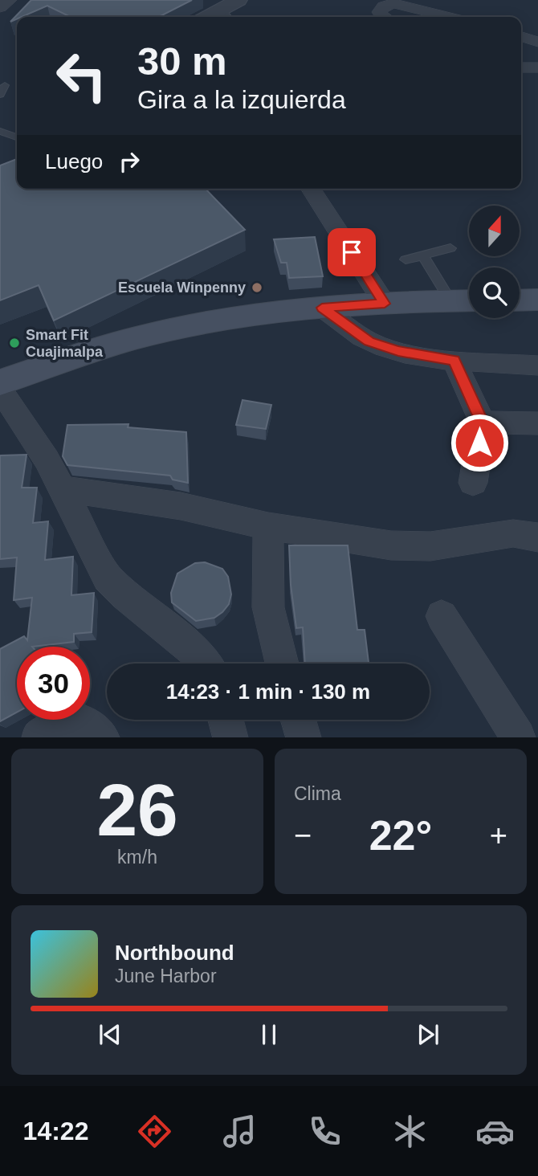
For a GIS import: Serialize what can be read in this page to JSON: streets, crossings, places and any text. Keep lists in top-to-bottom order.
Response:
{
  "places": ["Escuela Winpenny", "Smart Fit Cuajimalpa"],
  "north": "top",
  "page": {
    "turn": ["30 m", "Gira a la izquierda"],
    "then": "Luego",
    "limit": "30",
    "trip": "14:23 · 1 min · 130 m",
    "tile": [
      ["26", "km/h"],
      "Clima"
    ],
    "heat": ["−", "22°", "+"],
    "song": ["Northbound", "June Harbor"],
    "tabs": "14:22"
  }
}
